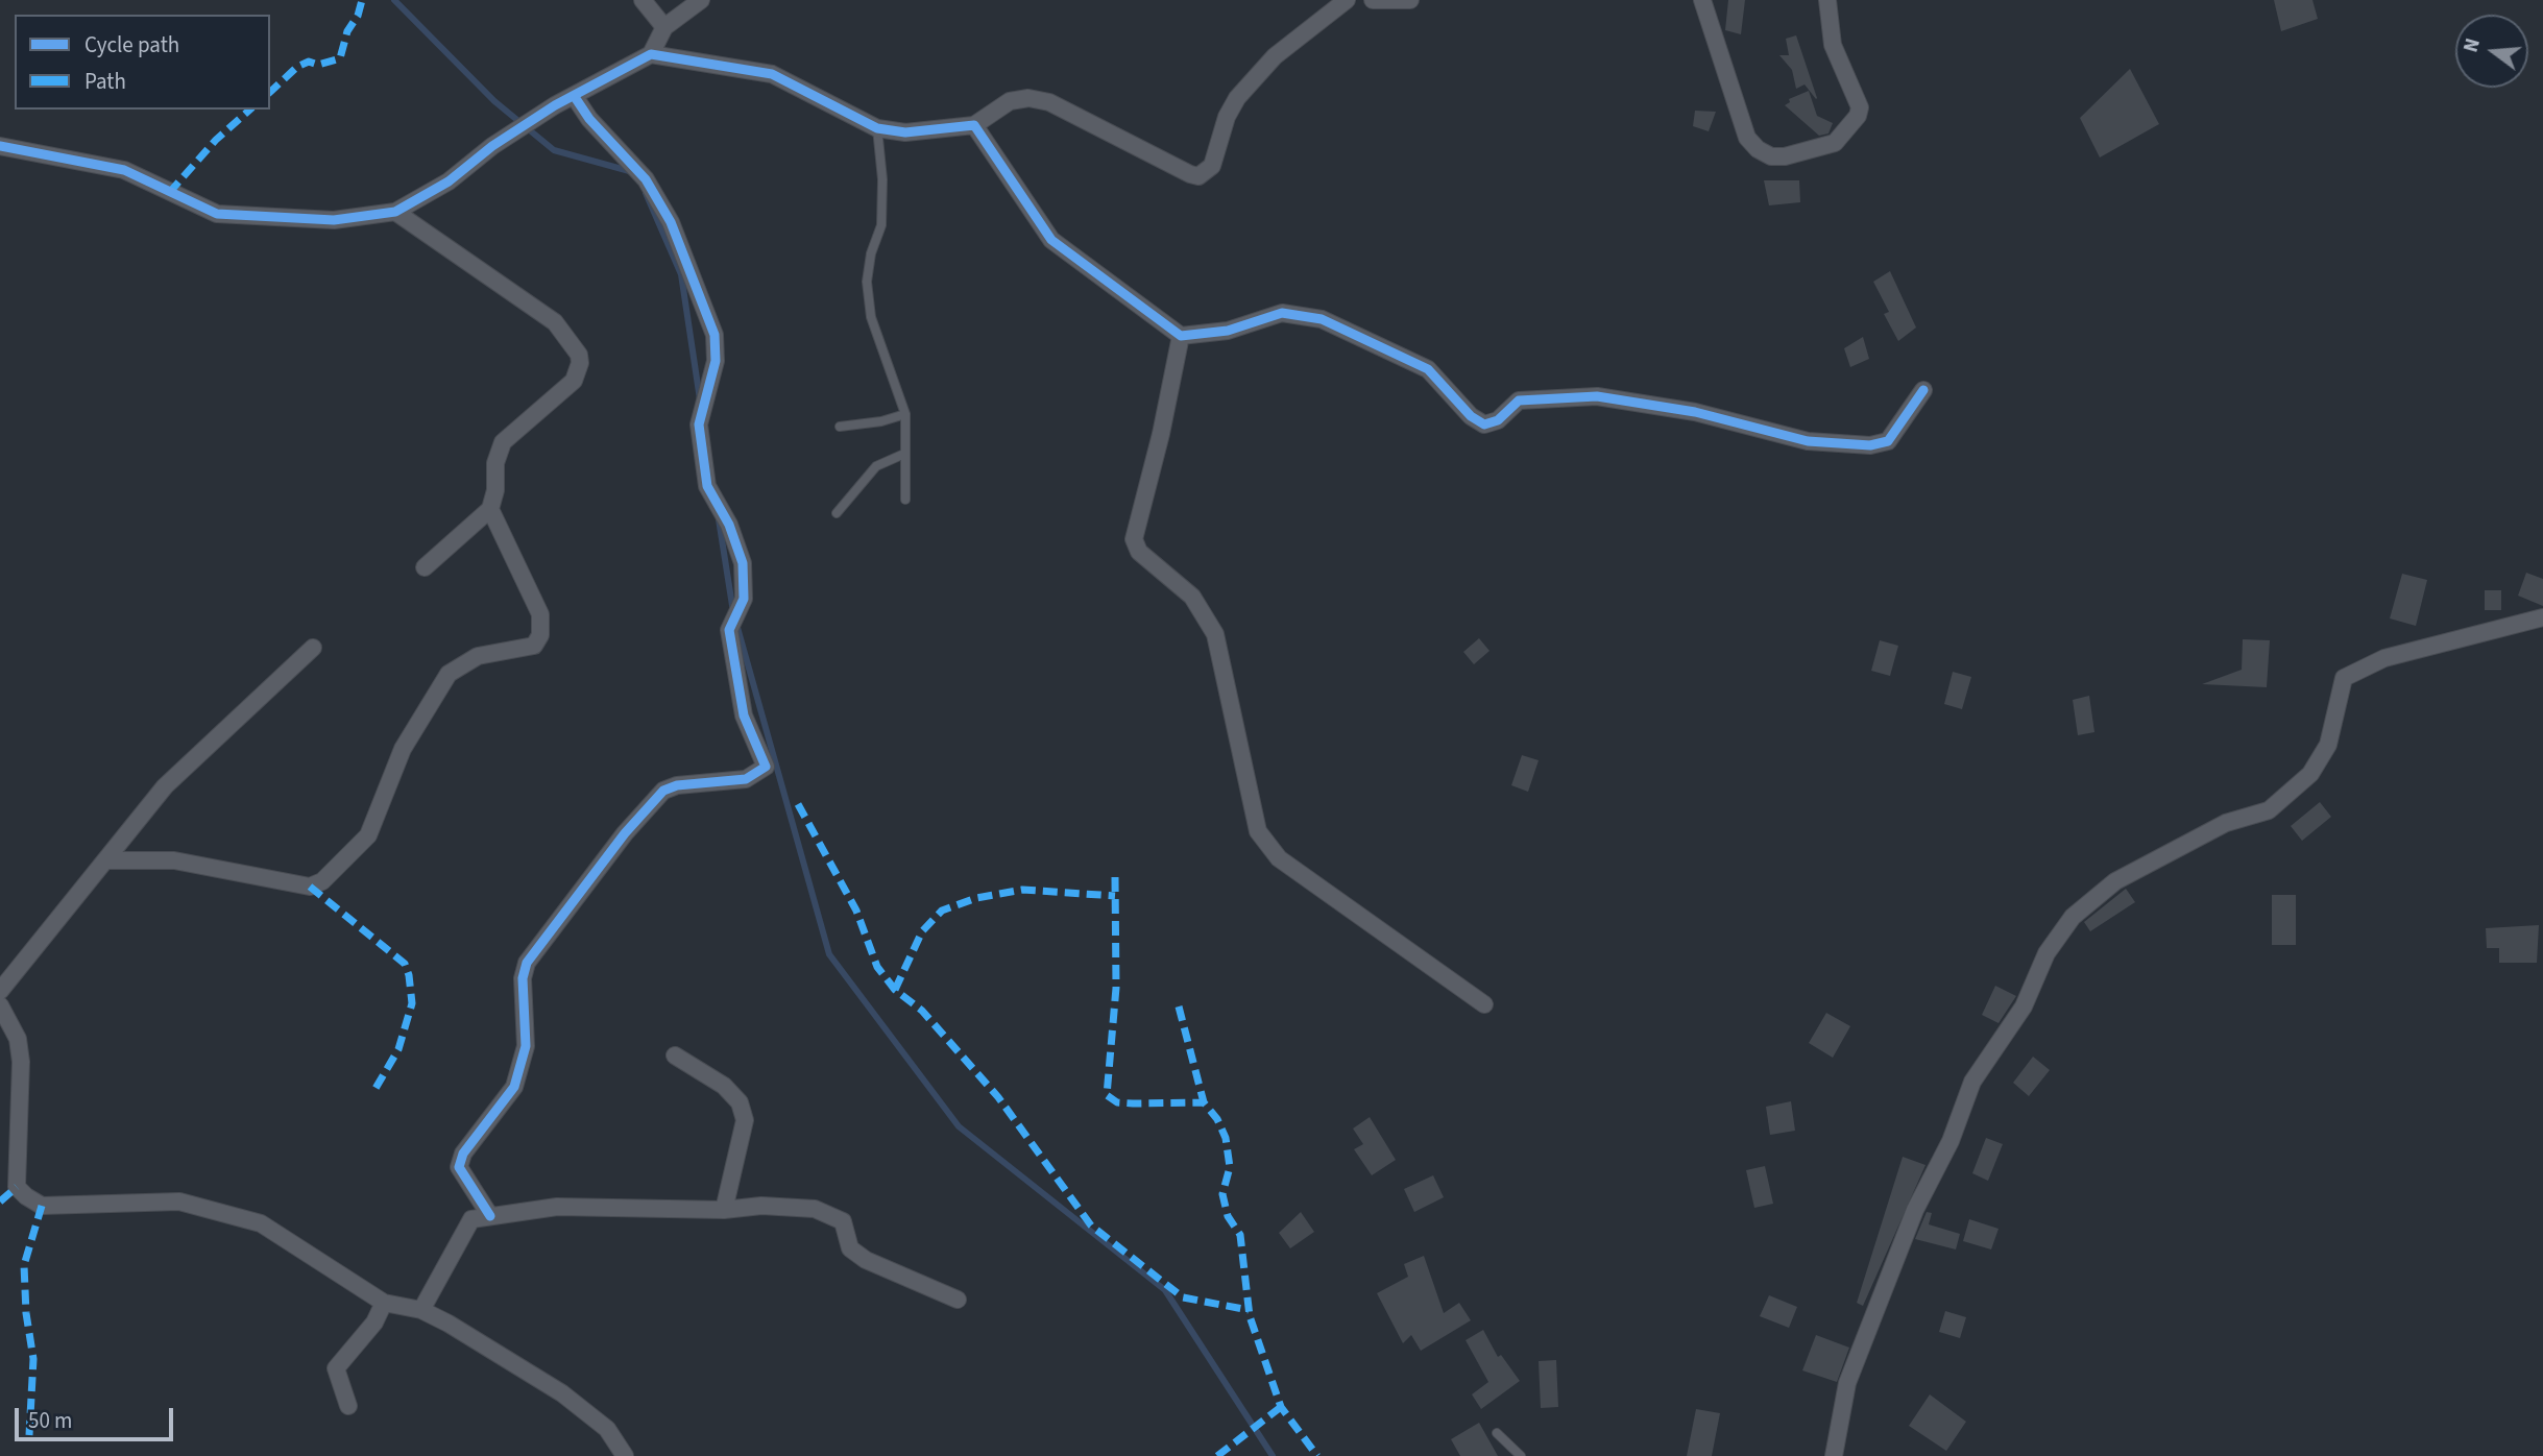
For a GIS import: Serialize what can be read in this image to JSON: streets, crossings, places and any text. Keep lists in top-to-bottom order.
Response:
{
  "legend": ["Cycle path", "Path"],
  "scale_bar": "50 m",
  "north": "left"
}
